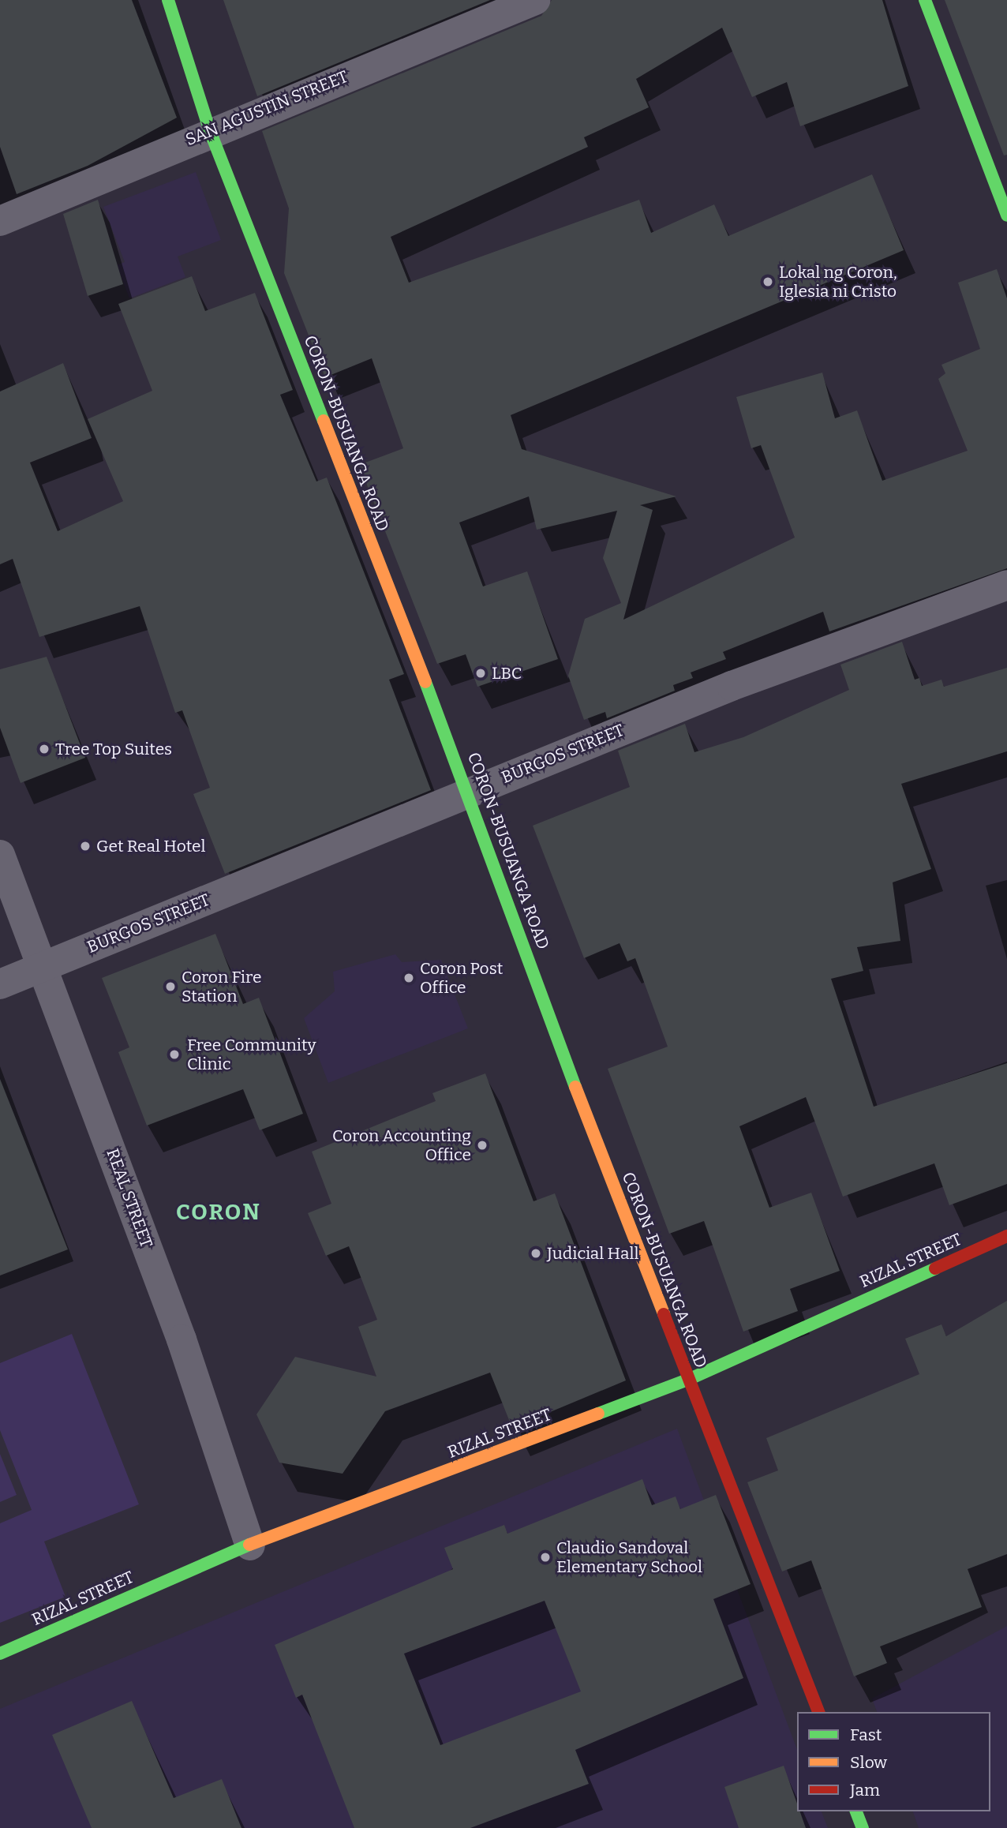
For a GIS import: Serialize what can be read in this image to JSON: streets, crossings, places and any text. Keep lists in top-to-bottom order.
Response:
{
  "streets": {
    "main road": ["CORON-BUSUANGA ROAD", "RIZAL STREET"],
    "street": ["SAN AGUSTIN STREET", "BURGOS STREET", "REAL STREET"]
  },
  "crossings": [
    ["SAN AGUSTIN STREET", "CORON-BUSUANGA ROAD"],
    ["CORON-BUSUANGA ROAD", "BURGOS STREET"],
    ["CORON-BUSUANGA ROAD", "RIZAL STREET"],
    ["BURGOS STREET", "REAL STREET"],
    ["REAL STREET", "RIZAL STREET"]
  ],
  "districts": ["CORON"],
  "places": [
    "Lokal ng Coron, Iglesia ni Cristo",
    "LBC",
    "Tree Top Suites",
    "Get Real Hotel",
    "Coron Post Office",
    "Coron Fire Station",
    "Free Community Clinic",
    "Coron Accounting Office",
    "Judicial Hall",
    "Claudio Sandoval Elementary School"
  ],
  "legend": ["Fast", "Slow", "Jam"]
}
